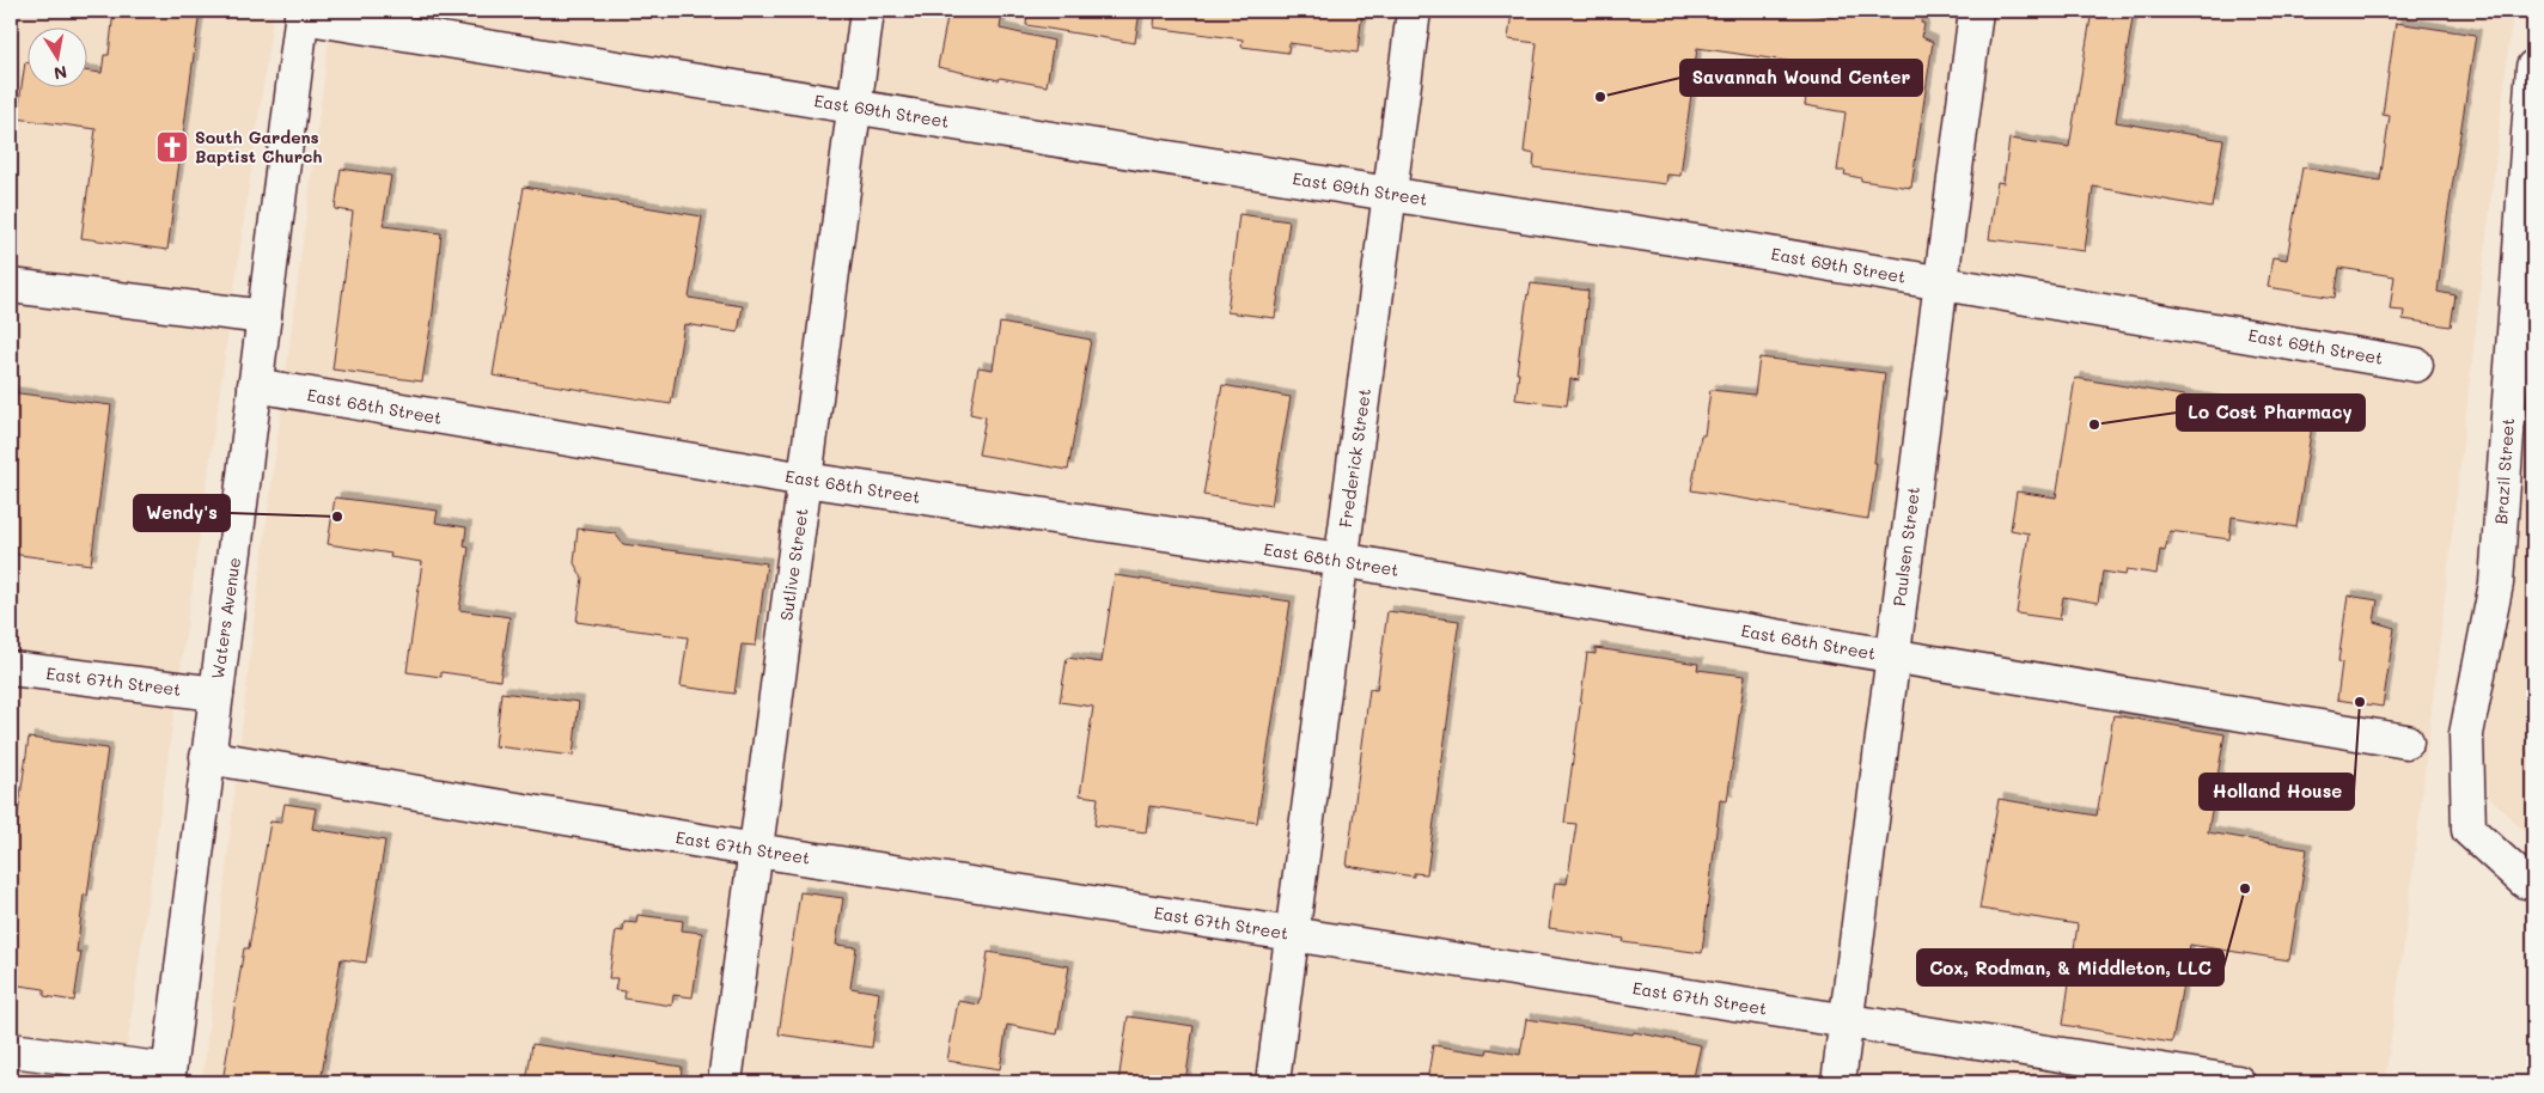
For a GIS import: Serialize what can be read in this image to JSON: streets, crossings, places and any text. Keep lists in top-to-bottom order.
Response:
{
  "streets": {
    "street": [
      "East 69th Street",
      "East 68th Street",
      "Frederick Street",
      "Brazil Street",
      "Paulsen Street",
      "Sutlive Street",
      "Waters Avenue",
      "East 67th Street"
    ]
  },
  "crossings": [
    ["East 69th Street", "Frederick Street"],
    ["East 69th Street", "Paulsen Street"],
    ["East 69th Street", "Sutlive Street"],
    ["East 69th Street", "Waters Avenue"],
    ["East 68th Street", "Frederick Street"],
    ["East 68th Street", "Paulsen Street"],
    ["East 68th Street", "Sutlive Street"],
    ["East 68th Street", "Waters Avenue"],
    ["Frederick Street", "East 67th Street"],
    ["Paulsen Street", "East 67th Street"],
    ["Sutlive Street", "East 67th Street"],
    ["Waters Avenue", "East 67th Street"]
  ],
  "places": {
    "other": [
      "Savannah Wound Center",
      "Lo Cost Pharmacy",
      "Wendy's",
      "Holland House",
      "Cox, Rodman, & Middleton, LLC"
    ],
    "church": ["South Gardens Baptist Church"]
  },
  "north": "bottom"
}
